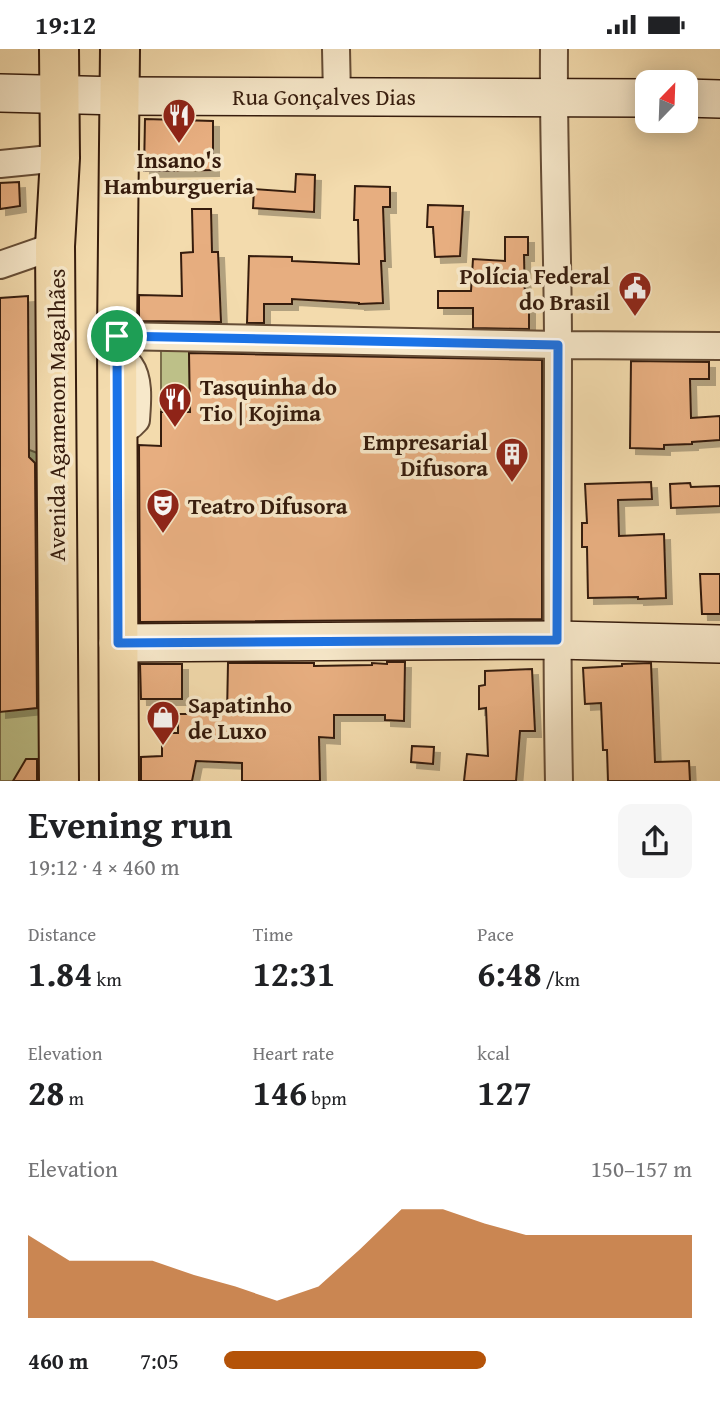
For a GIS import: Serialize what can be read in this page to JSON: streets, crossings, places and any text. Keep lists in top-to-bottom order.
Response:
{
  "streets": {
    "main road": ["Avenida Agamenon Magalhães"],
    "street": ["Rua Gonçalves Dias"]
  },
  "crossings": [
    ["Rua Gonçalves Dias", "Avenida Agamenon Magalhães"]
  ],
  "places": {
    "restaurant": ["Insano's Hamburgueria", "Tasquinha do Tio | Kojima"],
    "public building": ["Polícia Federal do Brasil"],
    "building": ["Empresarial Difusora"],
    "theatre": ["Teatro Difusora"],
    "shop": ["Sapatinho de Luxo"]
  },
  "north": "top right",
  "page": {
    "status": "19:12",
    "heading": ["Evening run", "19:12 · 4 × 460 m"],
    "stats": [
      ["Distance", "1.84 km"],
      ["Time", "12:31"],
      ["Pace", "6:48 /km"],
      ["Elevation", "28 m"],
      ["Heart rate", "146 bpm"],
      ["kcal", "127"]
    ],
    "chart": ["Elevation", "150–157 m"],
    "list": [
      {
        "name": "460 m",
        "note": "7:05"
      }
    ]
  }
}
